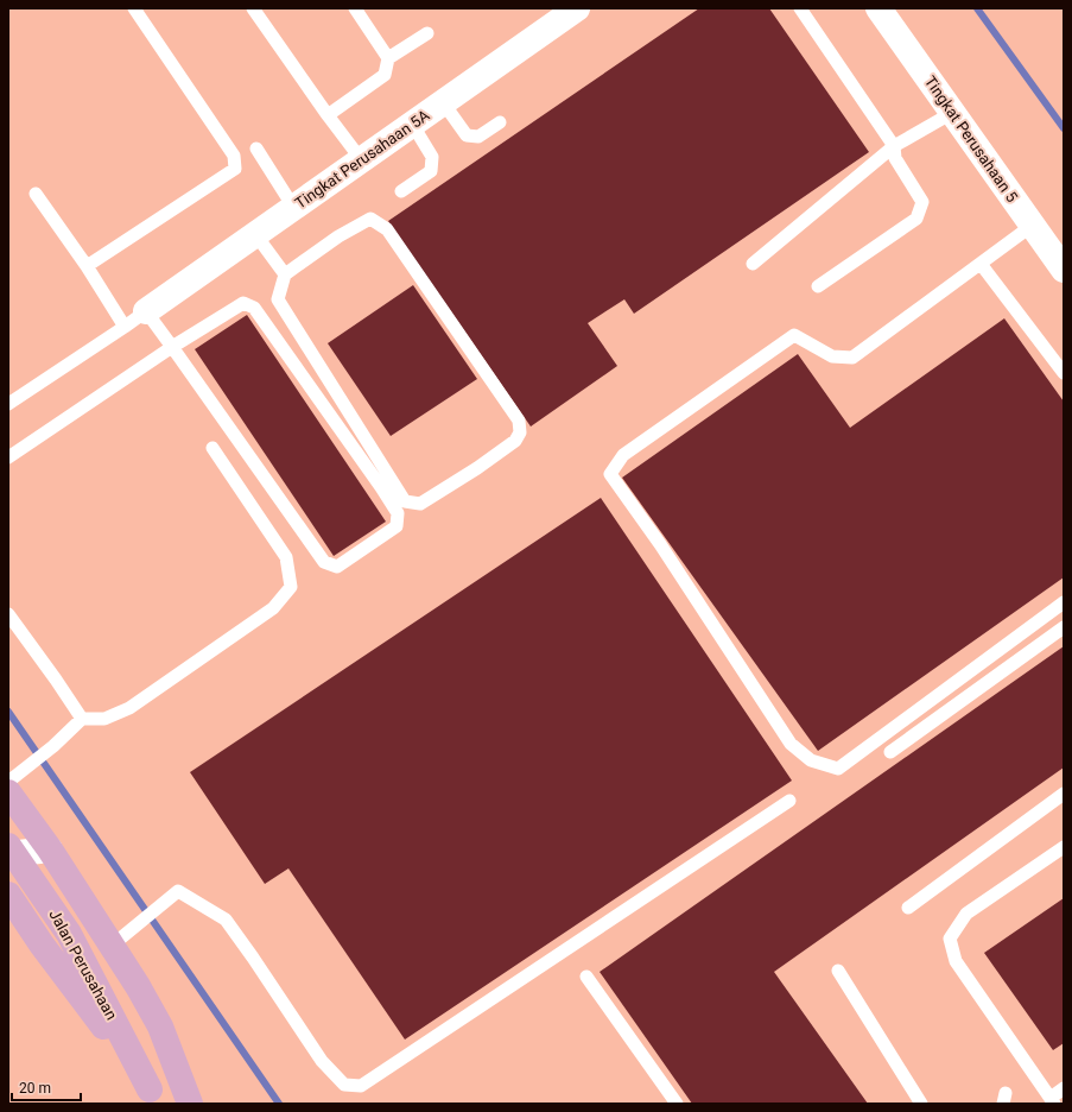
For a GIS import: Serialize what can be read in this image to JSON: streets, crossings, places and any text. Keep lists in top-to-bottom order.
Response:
{
  "streets": {
    "main road": ["Jalan Perusahaan"],
    "street": ["Tingkat Perusahaan 5", "Tingkat Perusahaan 5A"]
  },
  "scale_bar": "20 m"
}
